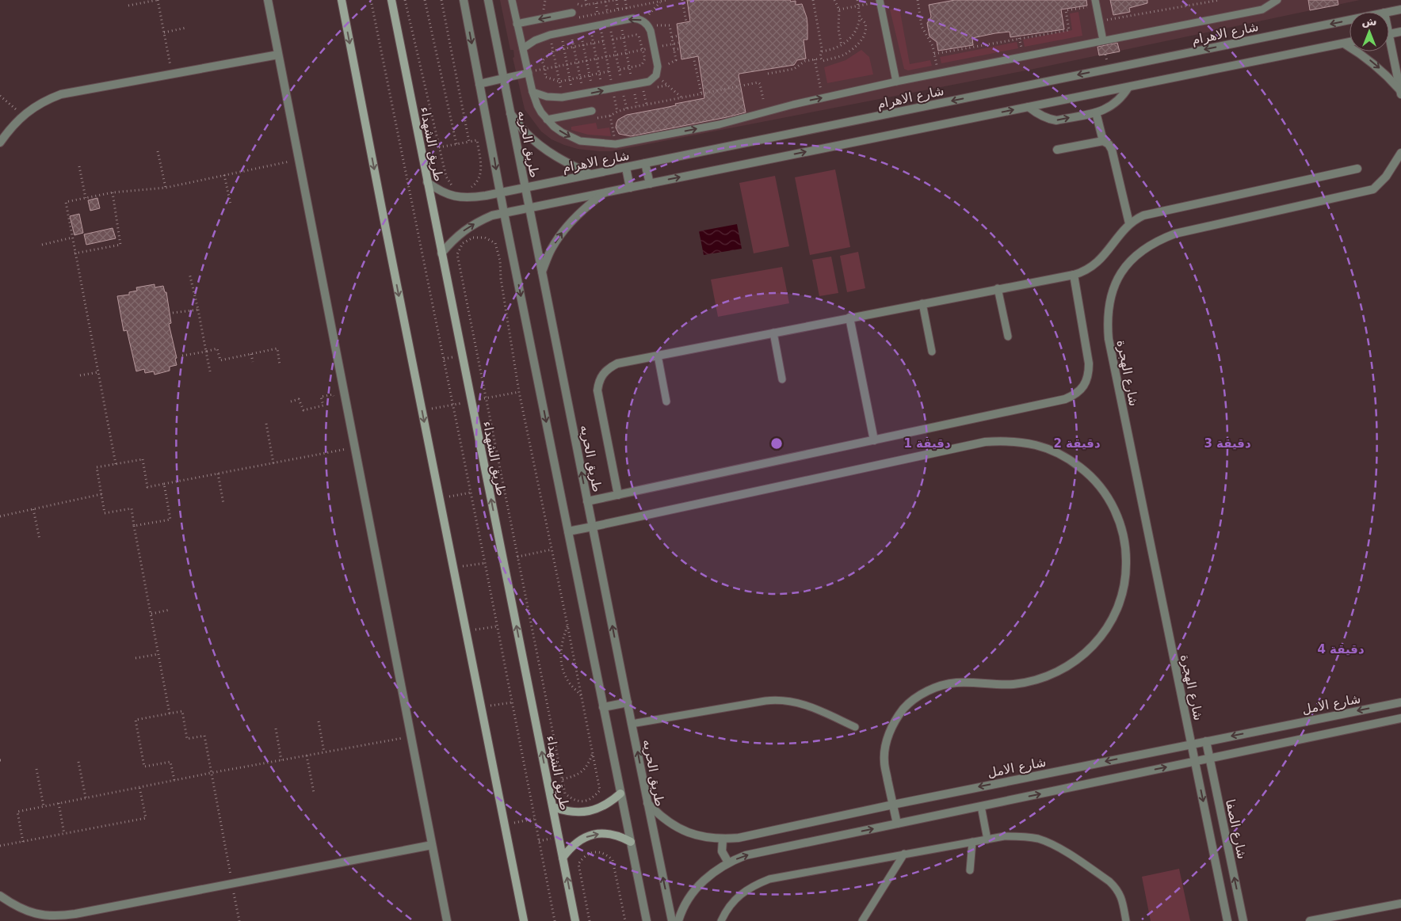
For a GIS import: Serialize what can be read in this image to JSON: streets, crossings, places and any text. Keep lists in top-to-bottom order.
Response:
{
  "streets": {
    "main road": ["طريق الشهداء"],
    "street": [
      "شارع الاهرام",
      "طريق الحريه",
      "شارع الهجرة",
      "شارع الامل",
      "شارع الصفا"
    ]
  },
  "crossings": [
    ["شارع الاهرام", "طريق الشهداء"],
    ["شارع الاهرام", "طريق الحريه"],
    ["طريق الحريه", "شارع الامل"],
    ["شارع الهجرة", "شارع الامل"],
    ["شارع الهجرة", "شارع الصفا"],
    ["شارع الامل", "شارع الصفا"]
  ],
  "north": "top",
  "rings": [
    "1 دقيقة",
    "2 دقيقة",
    "3 دقيقة",
    "4 دقيقة"
  ]
}
